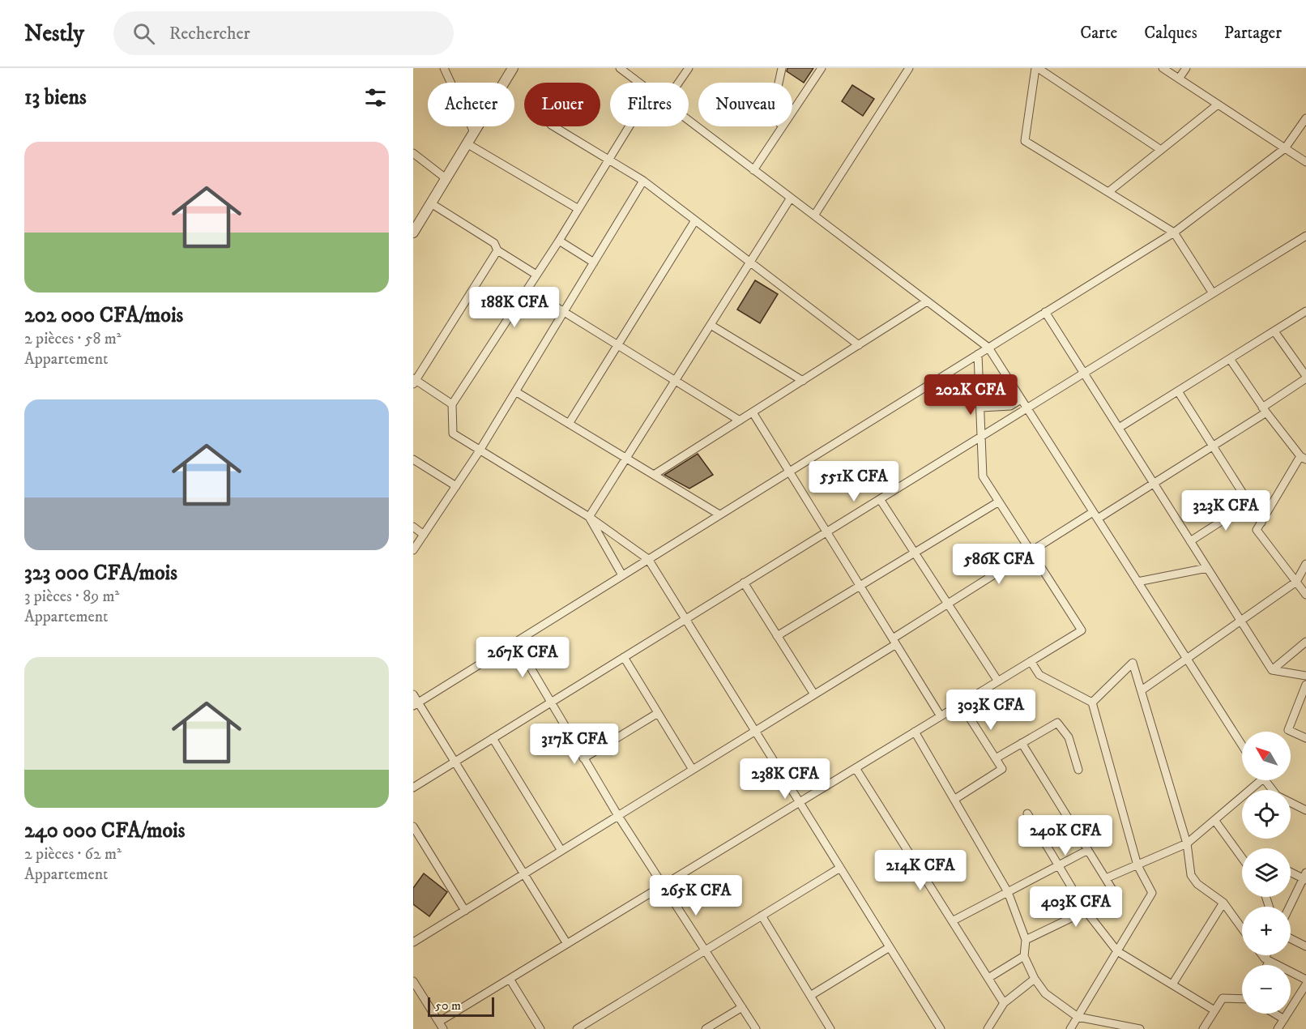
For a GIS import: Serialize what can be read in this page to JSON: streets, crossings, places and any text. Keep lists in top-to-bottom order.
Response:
{
  "scale_bar": "50 m",
  "north": "top left",
  "page": {
    "header": "Nestly",
    "search": "Rechercher",
    "nav": ["Carte", "Calques", "Partager"],
    "heading": "13 biens",
    "chip": [
      "Acheter",
      "Louer",
      "Filtres",
      "Nouveau"
    ],
    "list": [
      {
        "name": "202 000 CFA/mois",
        "note": "2 pièces · 58 m² · Appartement"
      },
      {
        "name": "323 000 CFA/mois",
        "note": "3 pièces · 89 m² · Appartement"
      },
      {
        "name": "240 000 CFA/mois",
        "note": "2 pièces · 62 m² · Appartement"
      }
    ],
    "price": [
      "188K CFA",
      "202K CFA",
      "551K CFA",
      "323K CFA",
      "586K CFA",
      "267K CFA",
      "303K CFA",
      "317K CFA",
      "238K CFA",
      "240K CFA",
      "214K CFA",
      "265K CFA",
      "403K CFA"
    ],
    "map_buttons": ["+", "−"],
    "scale": "50 m"
  }
}
